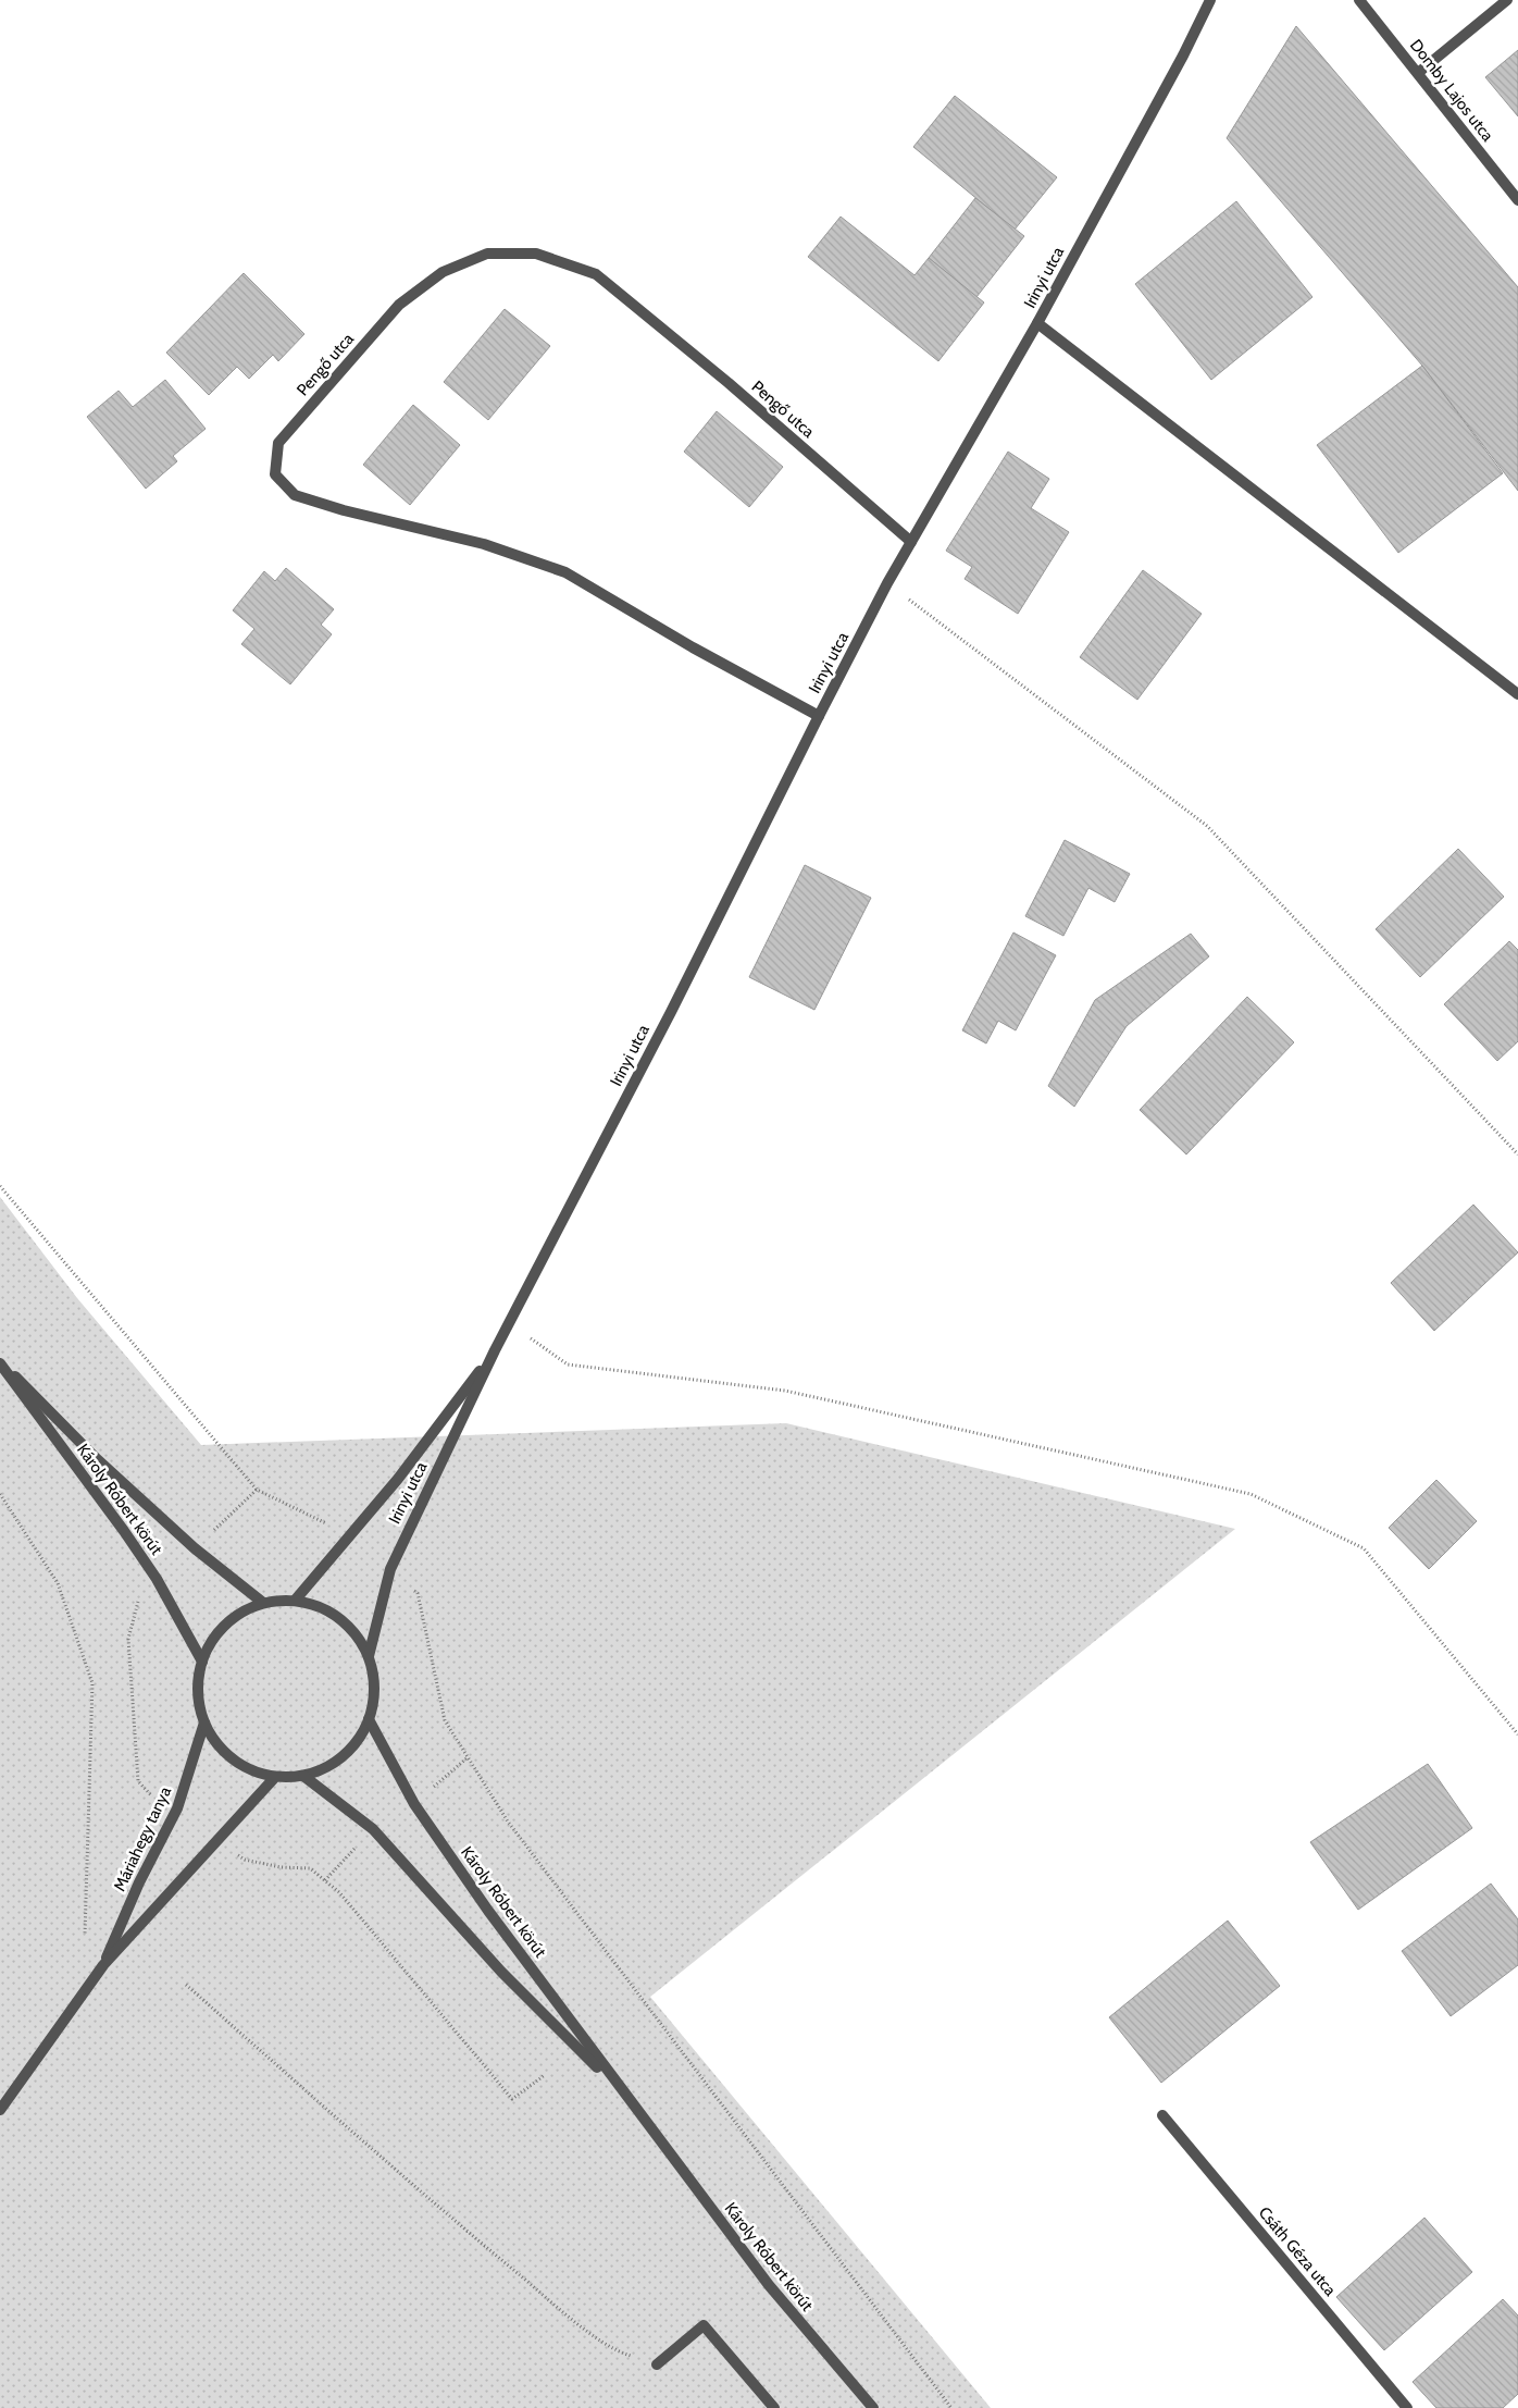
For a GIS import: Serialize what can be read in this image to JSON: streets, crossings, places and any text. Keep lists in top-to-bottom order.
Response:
{
  "streets": {
    "street": [
      "Domby Lajos utca",
      "Irinyi utca",
      "Pengő utca",
      "Károly Róbert körút",
      "Máriahegy tanya",
      "Csáth Géza utca"
    ]
  },
  "crossings": [
    ["Irinyi utca", "Pengő utca"],
    ["Irinyi utca", "Károly Róbert körút"],
    ["Irinyi utca", "Máriahegy tanya"],
    ["Károly Róbert körút", "Máriahegy tanya"]
  ]
}
